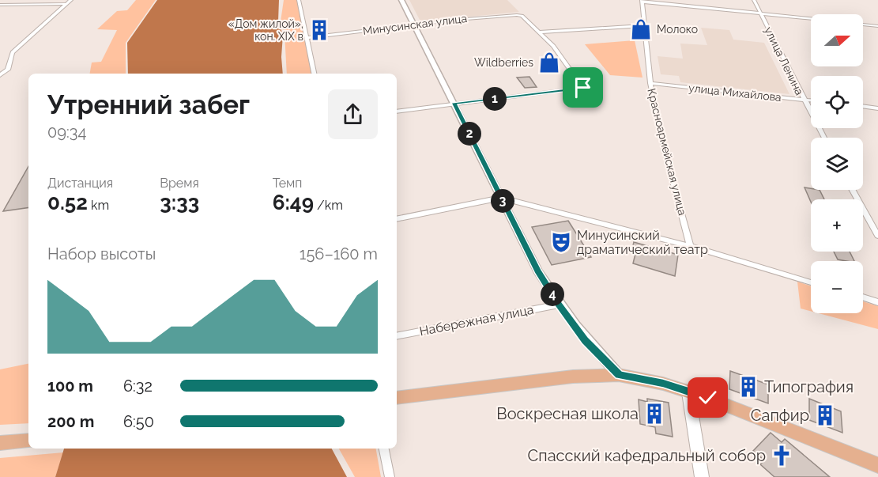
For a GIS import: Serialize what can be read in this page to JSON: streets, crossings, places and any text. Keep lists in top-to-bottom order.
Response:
{
  "streets": {
    "street": [
      "Минусинская улица",
      "улица Ленина",
      "улица Михайлова",
      "Красноармейская улица",
      "Набережная улица"
    ]
  },
  "crossings": [
    ["улица Ленина", "улица Михайлова"],
    ["улица Михайлова", "Красноармейская улица"]
  ],
  "places": {
    "shop": ["Молоко", "Wildberries"],
    "building": [
      "«Дом жилой», кон. ХIХ в",
      "Типография",
      "Воскресная школа",
      "Сапфир"
    ],
    "theatre": ["Минусинский драматический театр"],
    "church": ["Спасский кафедральный собор"]
  },
  "north": "right",
  "page": {
    "map_buttons": ["+", "−"],
    "heading": ["Утренний забег", "09:34"],
    "pins": [
      "1",
      "2",
      "3",
      "4"
    ],
    "stats": [
      ["Дистанция", "0.52 km"],
      ["Время", "3:33"],
      ["Темп", "6:49 /km"]
    ],
    "chart": ["Набор высоты", "156–160 m"],
    "list": [
      {
        "name": "100 m",
        "note": "6:32"
      },
      {
        "name": "200 m",
        "note": "6:50"
      }
    ]
  }
}
